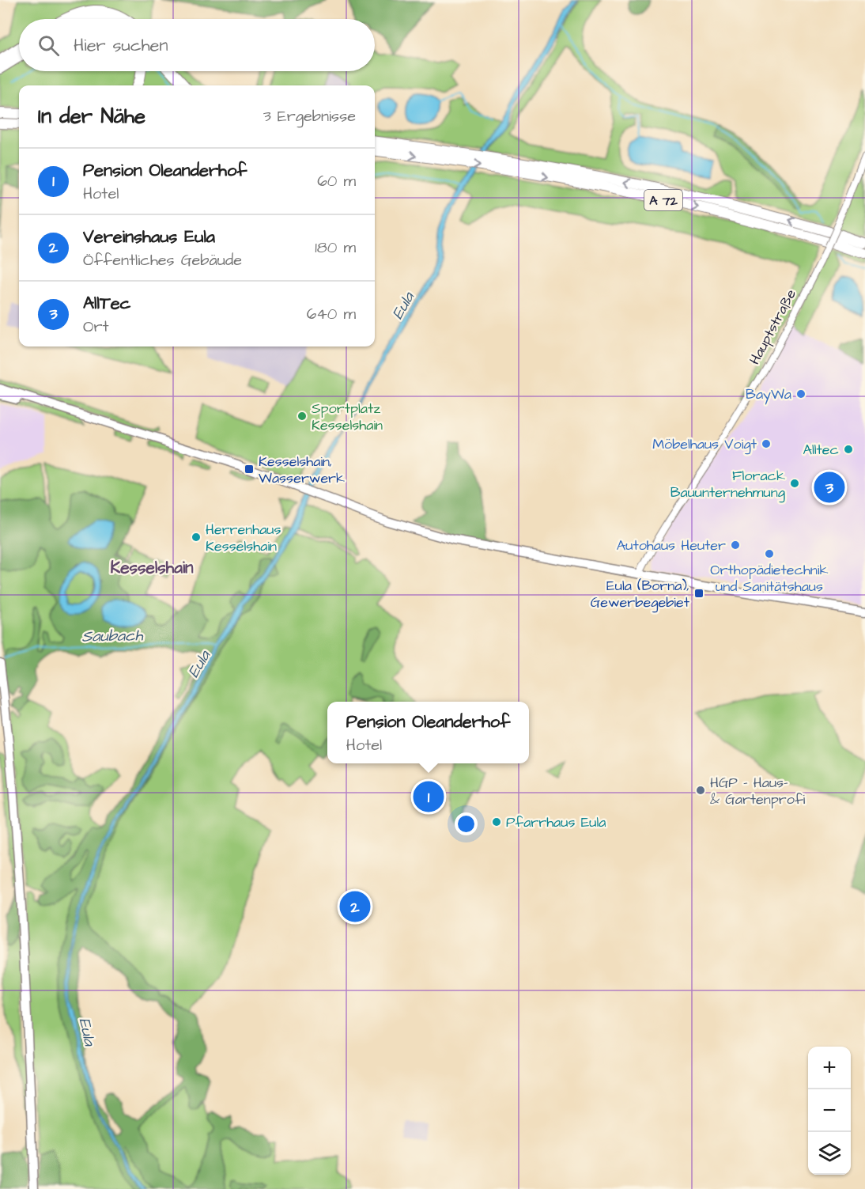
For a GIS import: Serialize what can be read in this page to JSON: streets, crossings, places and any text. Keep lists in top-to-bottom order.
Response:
{
  "streets": {
    "highway": ["A 72"],
    "street": ["Hauptstraße"]
  },
  "districts": ["Kesselshain"],
  "water": ["Eula", "Saubach"],
  "places": {
    "other": [
      "BayWa",
      "Sportplatz Kesselshain",
      "Möbelhaus Voigt",
      "Alltec",
      "Florack Bauunternehmung",
      "Herrenhaus Kesselshain",
      "Autohaus Heuter",
      "Orthopädietechnik und Sanitätshaus",
      "HGP - Haus- & Gartenprofi",
      "Pfarrhaus Eula"
    ],
    "transit": ["Kesselshain, Wasserwerk", "Eula (Borna), Gewerbegebiet"]
  },
  "page": {
    "search": "Hier suchen",
    "heading": ["In der Nähe", "3 Ergebnisse"],
    "list": [
      {
        "mark": "1",
        "name": "Pension Oleanderhof",
        "note": "Hotel",
        "value": "60 m"
      },
      {
        "mark": "2",
        "name": "Vereinshaus Eula",
        "note": "Öffentliches Gebäude",
        "value": "180 m"
      },
      {
        "mark": "3",
        "name": "AllTec",
        "note": "Ort",
        "value": "640 m"
      }
    ],
    "pins": ["3", "1", "2"],
    "popup": ["Pension Oleanderhof", "Hotel"],
    "map_buttons": ["+", "−"]
  }
}
